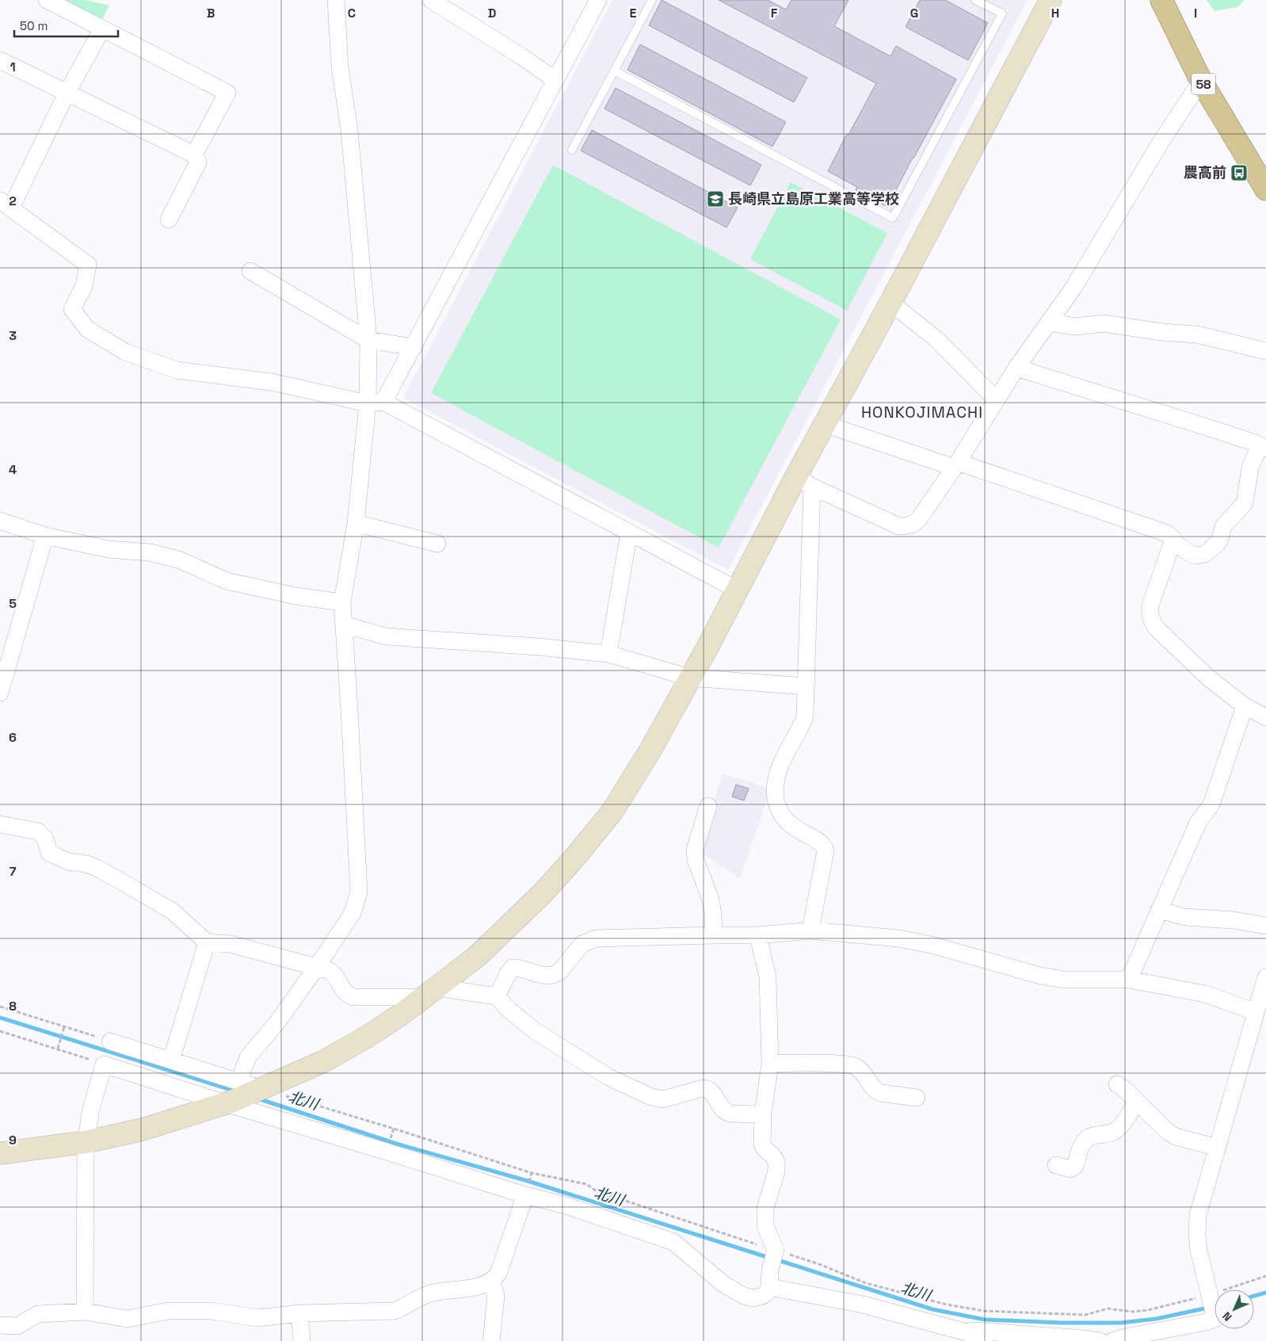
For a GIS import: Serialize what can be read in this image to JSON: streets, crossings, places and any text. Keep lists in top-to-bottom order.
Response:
{
  "streets": {
    "main road": ["58"]
  },
  "districts": ["HONKOJIMACHI"],
  "water": ["北川"],
  "places": {
    "bus stop": ["農高前"],
    "school or university": ["長崎県立島原工業高等学校"]
  },
  "scale_bar": "50 m",
  "north": "bottom left",
  "grid": {
    "columns": [
      "B",
      "C",
      "D",
      "E",
      "F",
      "G",
      "H",
      "I"
    ],
    "rows": [
      "1",
      "2",
      "3",
      "4",
      "5",
      "6",
      "7",
      "8",
      "9"
    ]
  }
}
